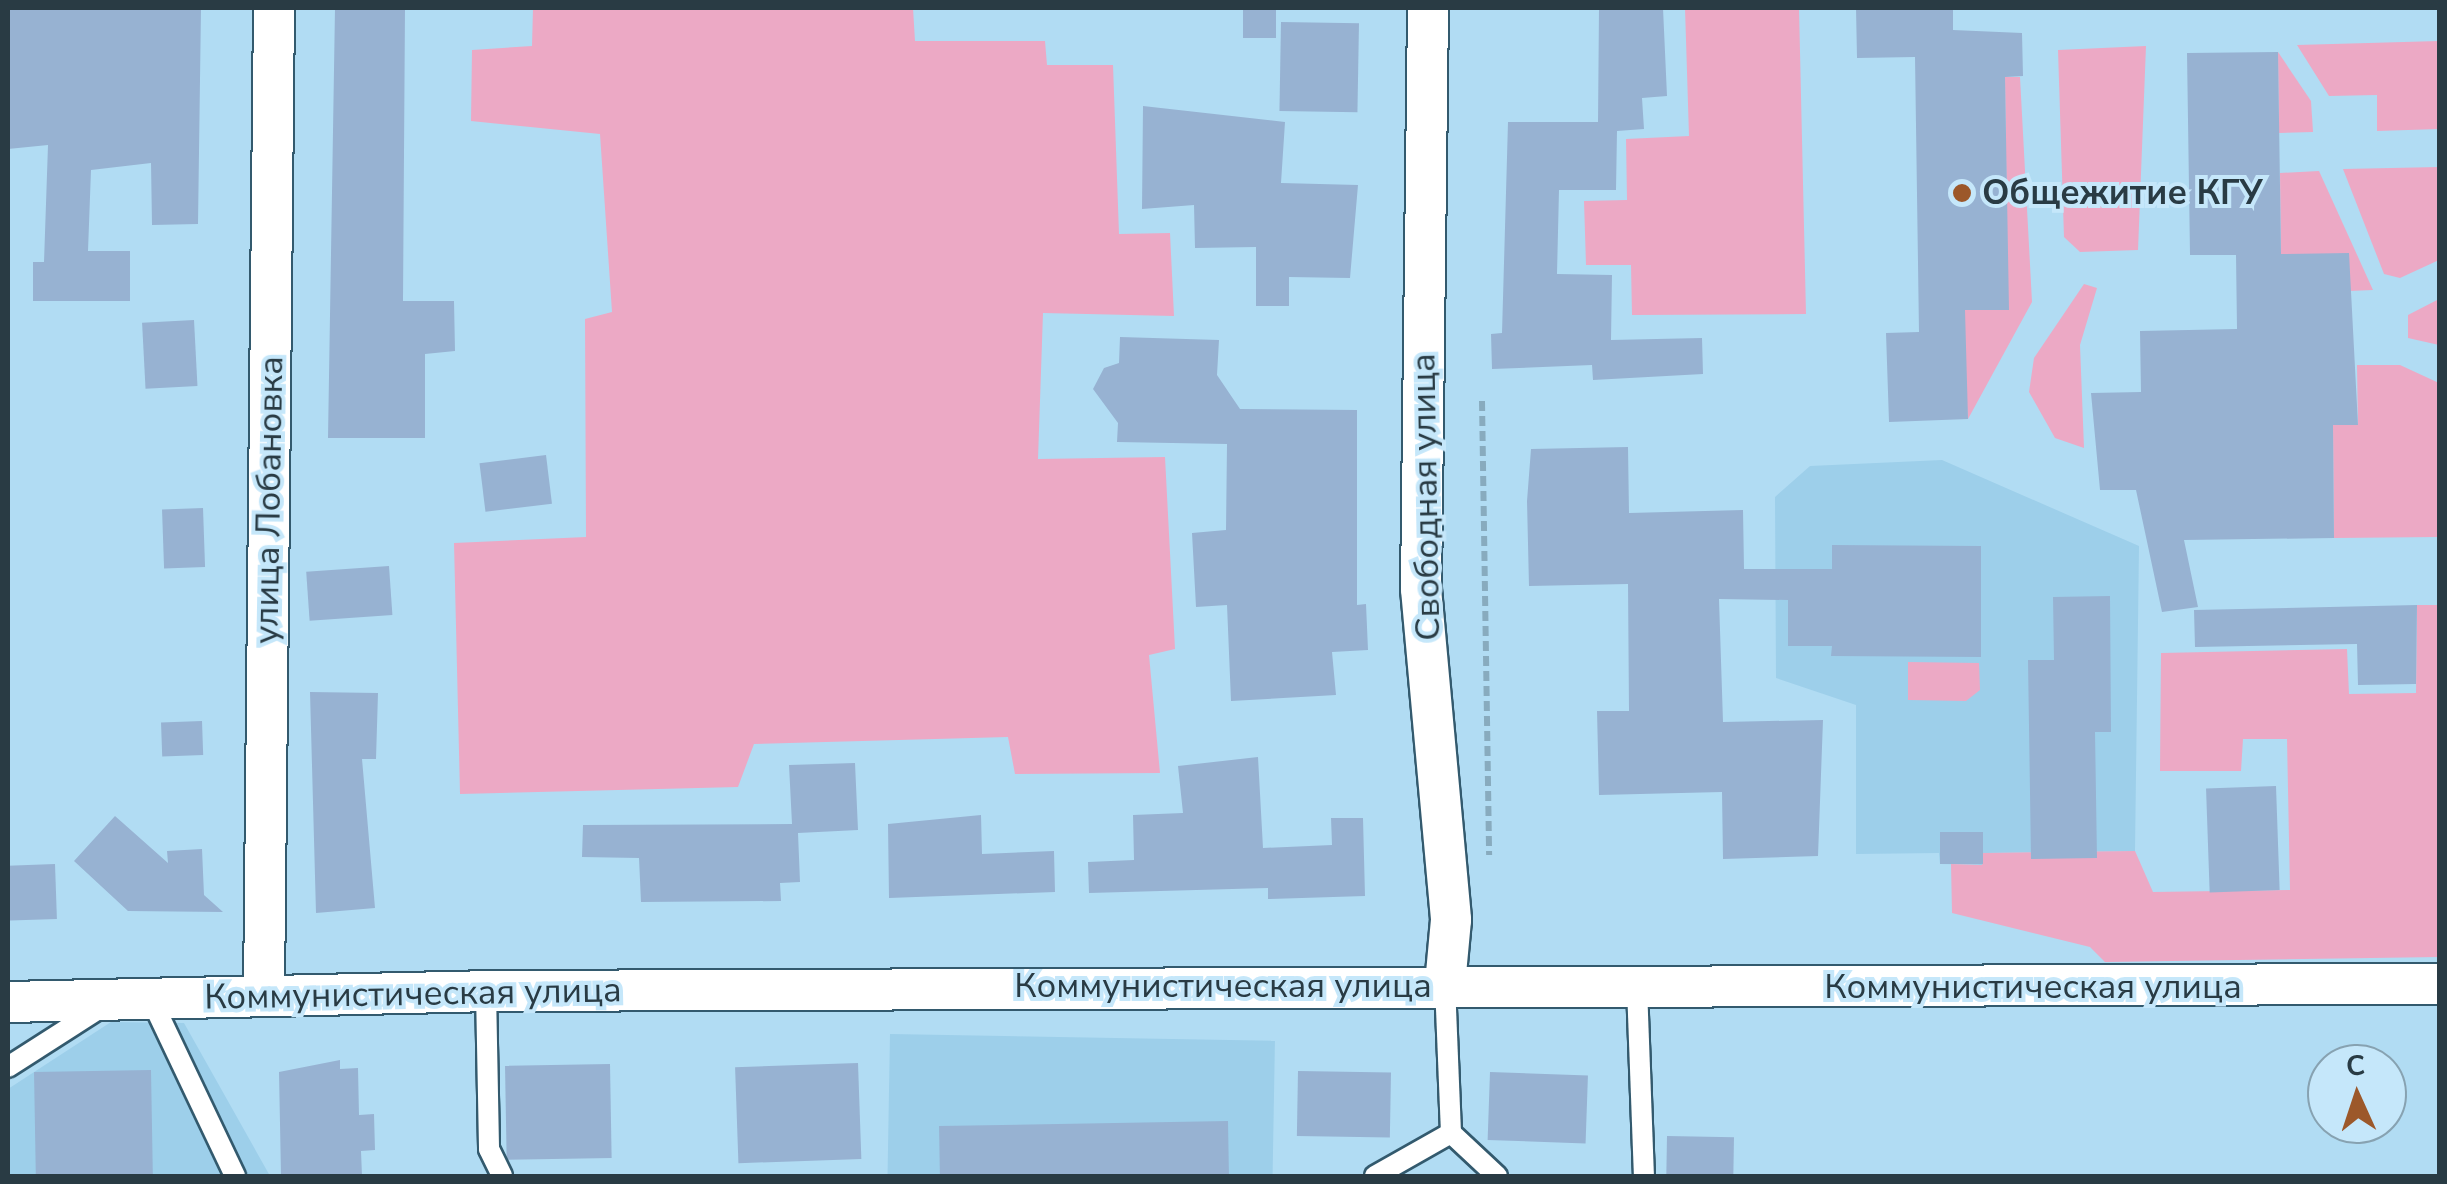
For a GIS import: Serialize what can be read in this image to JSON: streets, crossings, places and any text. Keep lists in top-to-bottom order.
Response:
{
  "streets": {
    "street": ["Свободная улица", "улица Лобановка", "Коммунистическая улица"]
  },
  "crossings": [
    ["Свободная улица", "Коммунистическая улица"],
    ["улица Лобановка", "Коммунистическая улица"]
  ],
  "places": ["Общежитие КГУ"],
  "north": "top"
}
